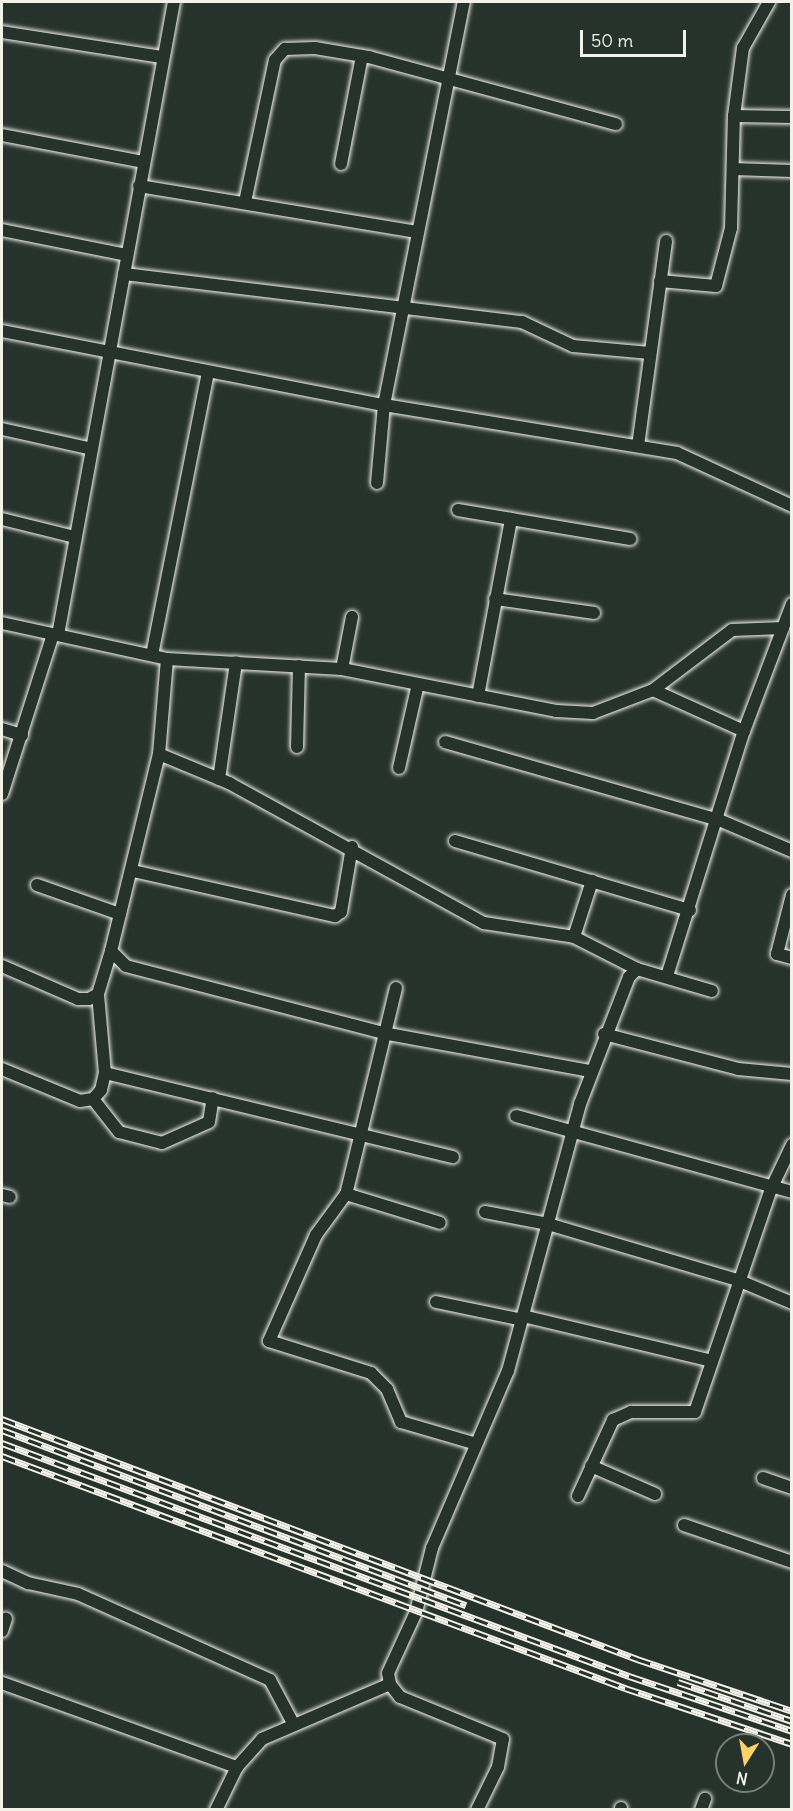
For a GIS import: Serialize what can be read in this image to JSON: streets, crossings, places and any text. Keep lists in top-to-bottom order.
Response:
{
  "scale_bar": "50 m",
  "north": "bottom"
}
